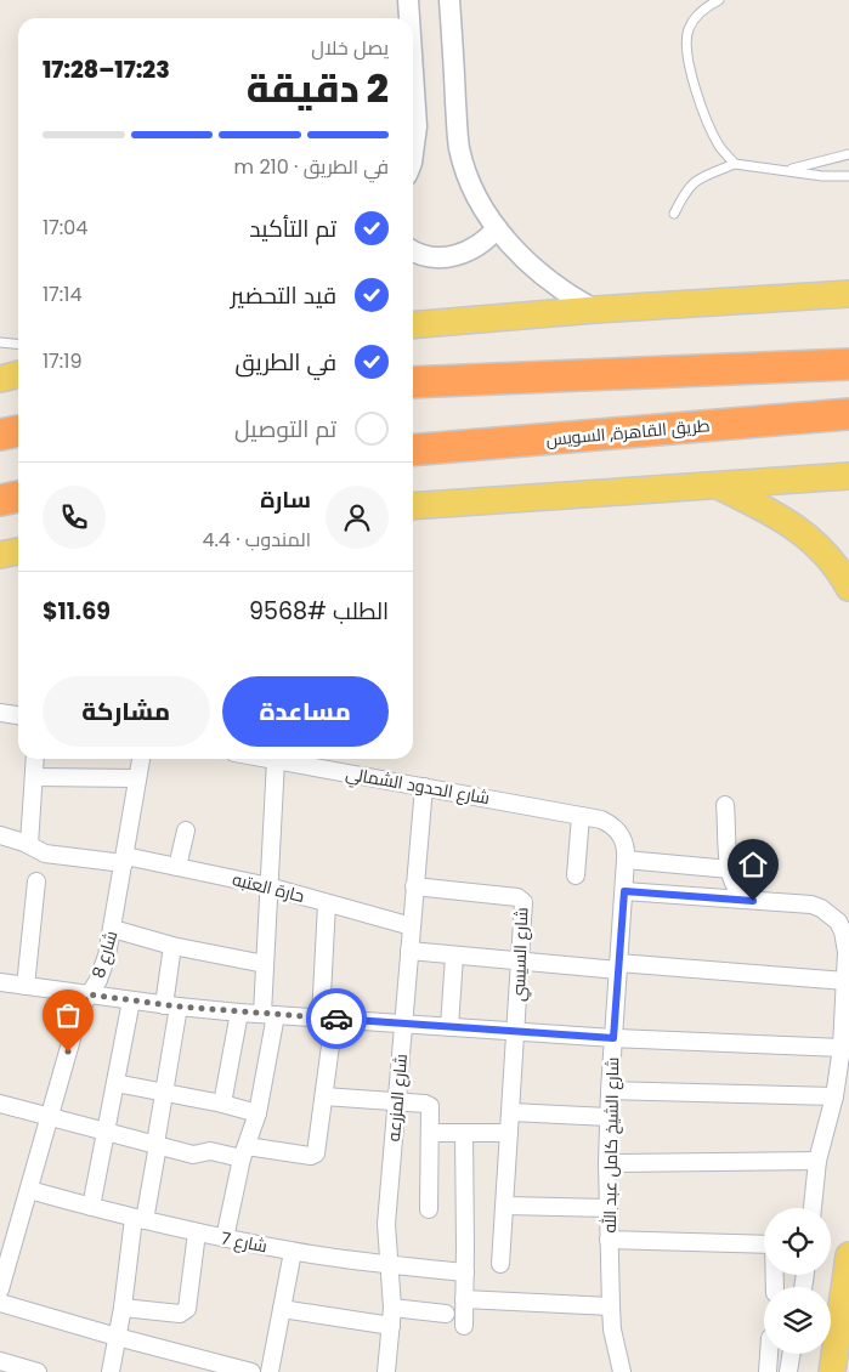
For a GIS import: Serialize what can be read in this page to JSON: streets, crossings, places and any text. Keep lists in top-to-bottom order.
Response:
{
  "streets": {
    "highway": ["طريق القاهرة, السويس"],
    "street": [
      "شارع الحدود الشمالي",
      "حارة العتبه",
      "شارع 8",
      "شارع السيسي",
      "شارع المزرعه",
      "شارع الشيخ كامل عبد الله",
      "شارع 7"
    ]
  },
  "crossings": [
    ["شارع الحدود الشمالي", "شارع المزرعه"],
    ["شارع الحدود الشمالي", "شارع الشيخ كامل عبد الله"],
    ["حارة العتبه", "شارع 8"],
    ["حارة العتبه", "شارع المزرعه"],
    ["شارع 8", "شارع 7"],
    ["شارع السيسي", "شارع المزرعه"],
    ["شارع المزرعه", "شارع 7"]
  ],
  "page": {
    "heading": ["2 دقيقة", "يصل خلال", "17:23–17:28"],
    "panel": [
      "سارة",
      "المندوب · 4.4",
      "الطلب #9568",
      "$11.69"
    ],
    "bar": "في الطريق · 210 m",
    "list": [
      ["تم التأكيد", "17:04"],
      ["قيد التحضير", "17:14"],
      ["في الطريق", "17:19"],
      "تم التوصيل"
    ],
    "buttons": ["مساعدة", "مشاركة"]
  }
}
